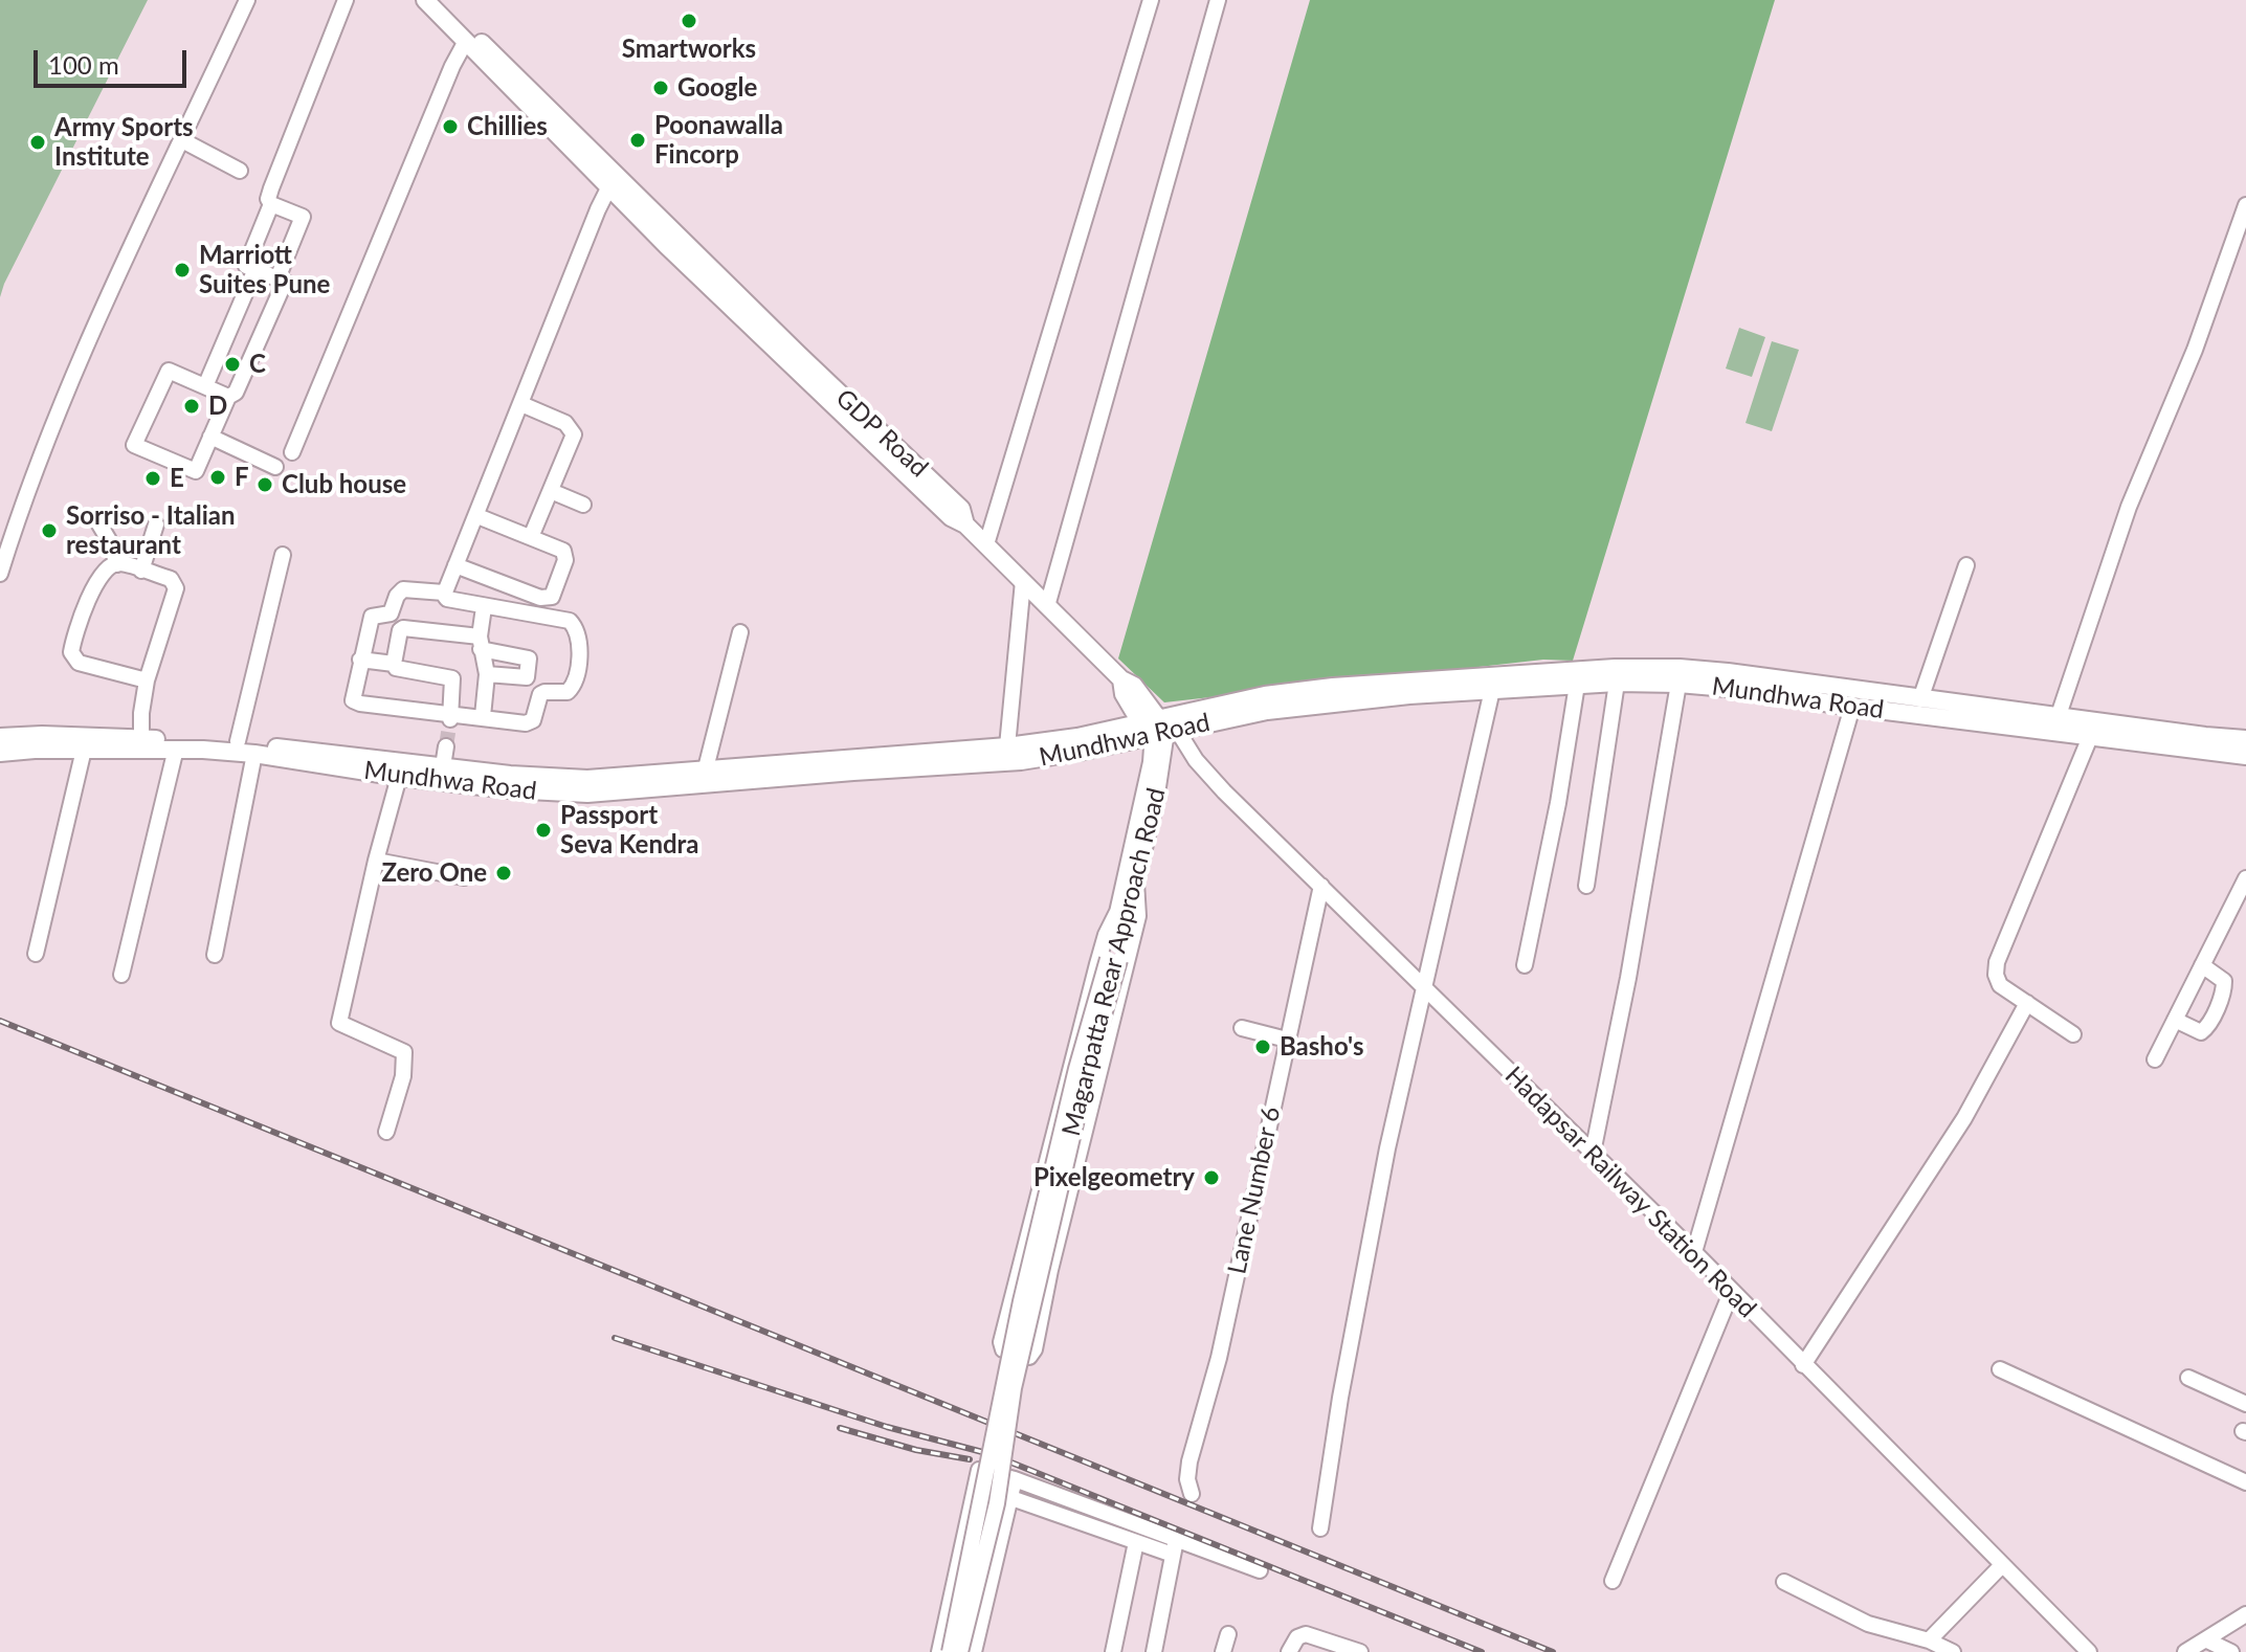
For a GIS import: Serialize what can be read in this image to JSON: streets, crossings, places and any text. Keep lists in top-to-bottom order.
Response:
{
  "streets": {
    "main road": ["GDP Road", "Mundhwa Road", "Magarpatta Rear Approach Road"],
    "street": ["Lane Number 6", "Hadapsar Railway Station Road"]
  },
  "crossings": [
    ["GDP Road", "Magarpatta Rear Approach Road"],
    ["Mundhwa Road", "Magarpatta Rear Approach Road"],
    ["Mundhwa Road", "Hadapsar Railway Station Road"],
    ["Magarpatta Rear Approach Road", "Hadapsar Railway Station Road"],
    ["Lane Number 6", "Hadapsar Railway Station Road"]
  ],
  "places": [
    "Smartworks",
    "Google",
    "Chillies",
    "Poonawalla Fincorp",
    "Army Sports Institute",
    "Marriott Suites Pune",
    "C",
    "D",
    "F",
    "E",
    "Club house",
    "Sorriso - Italian restaurant",
    "Passport Seva Kendra",
    "Zero One",
    "Basho's",
    "Pixelgeometry"
  ],
  "scale_bar": "100 m"
}
